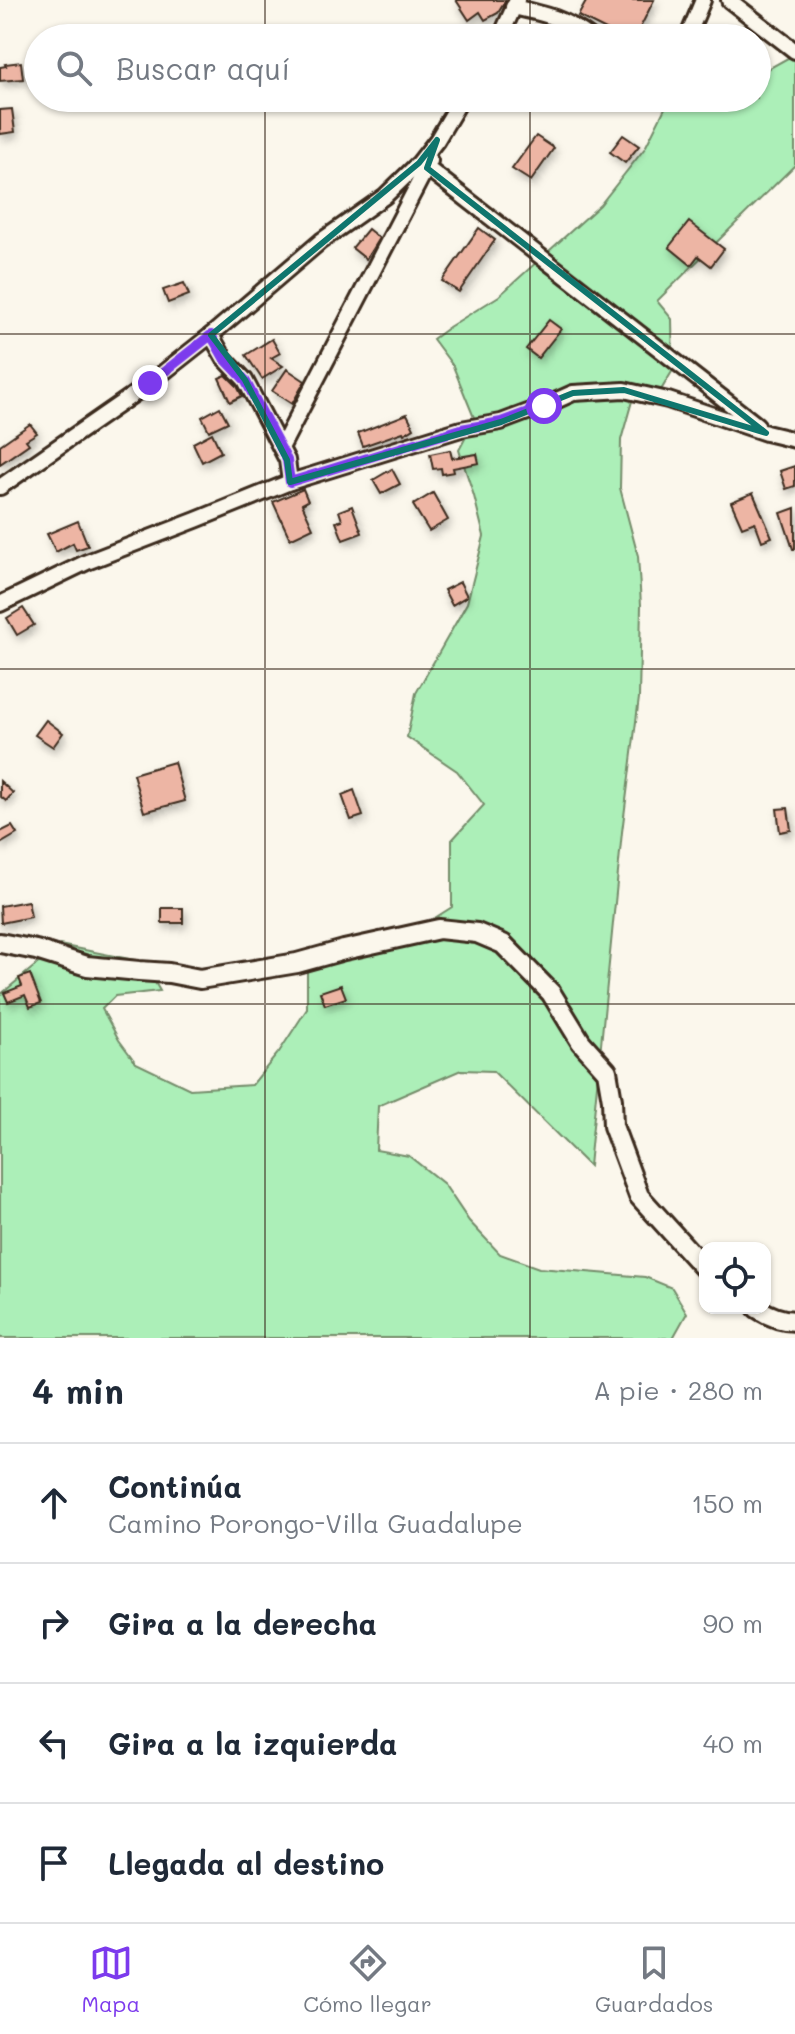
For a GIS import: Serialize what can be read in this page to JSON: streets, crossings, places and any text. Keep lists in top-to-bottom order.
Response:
{
  "page": {
    "search": "Buscar aquí",
    "heading": ["4 min", "A pie · 280 m"],
    "list": [
      ["Continúa", "Camino Porongo-Villa Guadalupe", "150 m"],
      ["Gira a la derecha", "90 m"],
      ["Gira a la izquierda", "40 m"],
      "Llegada al destino"
    ],
    "nav": ["Mapa", "Cómo llegar", "Guardados"]
  }
}
